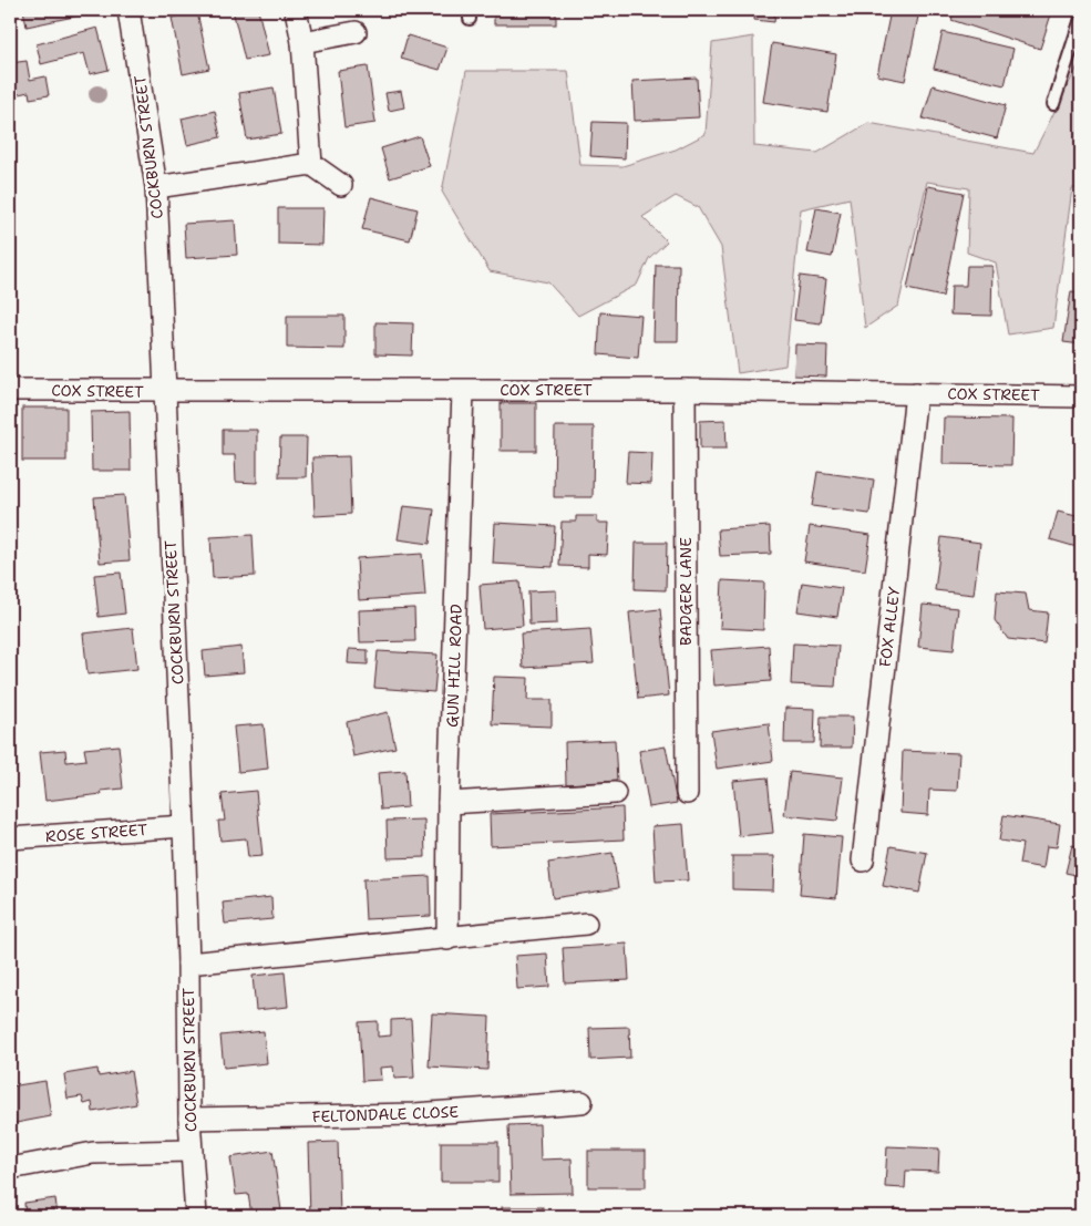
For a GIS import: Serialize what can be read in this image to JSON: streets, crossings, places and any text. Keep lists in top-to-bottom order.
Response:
{
  "streets": {
    "street": [
      "COCKBURN STREET",
      "COX STREET",
      "BADGER LANE",
      "FOX ALLEY",
      "GUN HILL ROAD",
      "ROSE STREET",
      "FELTONDALE CLOSE"
    ]
  },
  "crossings": [
    ["COCKBURN STREET", "COX STREET"],
    ["COCKBURN STREET", "ROSE STREET"],
    ["COCKBURN STREET", "FELTONDALE CLOSE"],
    ["COX STREET", "BADGER LANE"],
    ["COX STREET", "FOX ALLEY"],
    ["COX STREET", "GUN HILL ROAD"]
  ]
}
